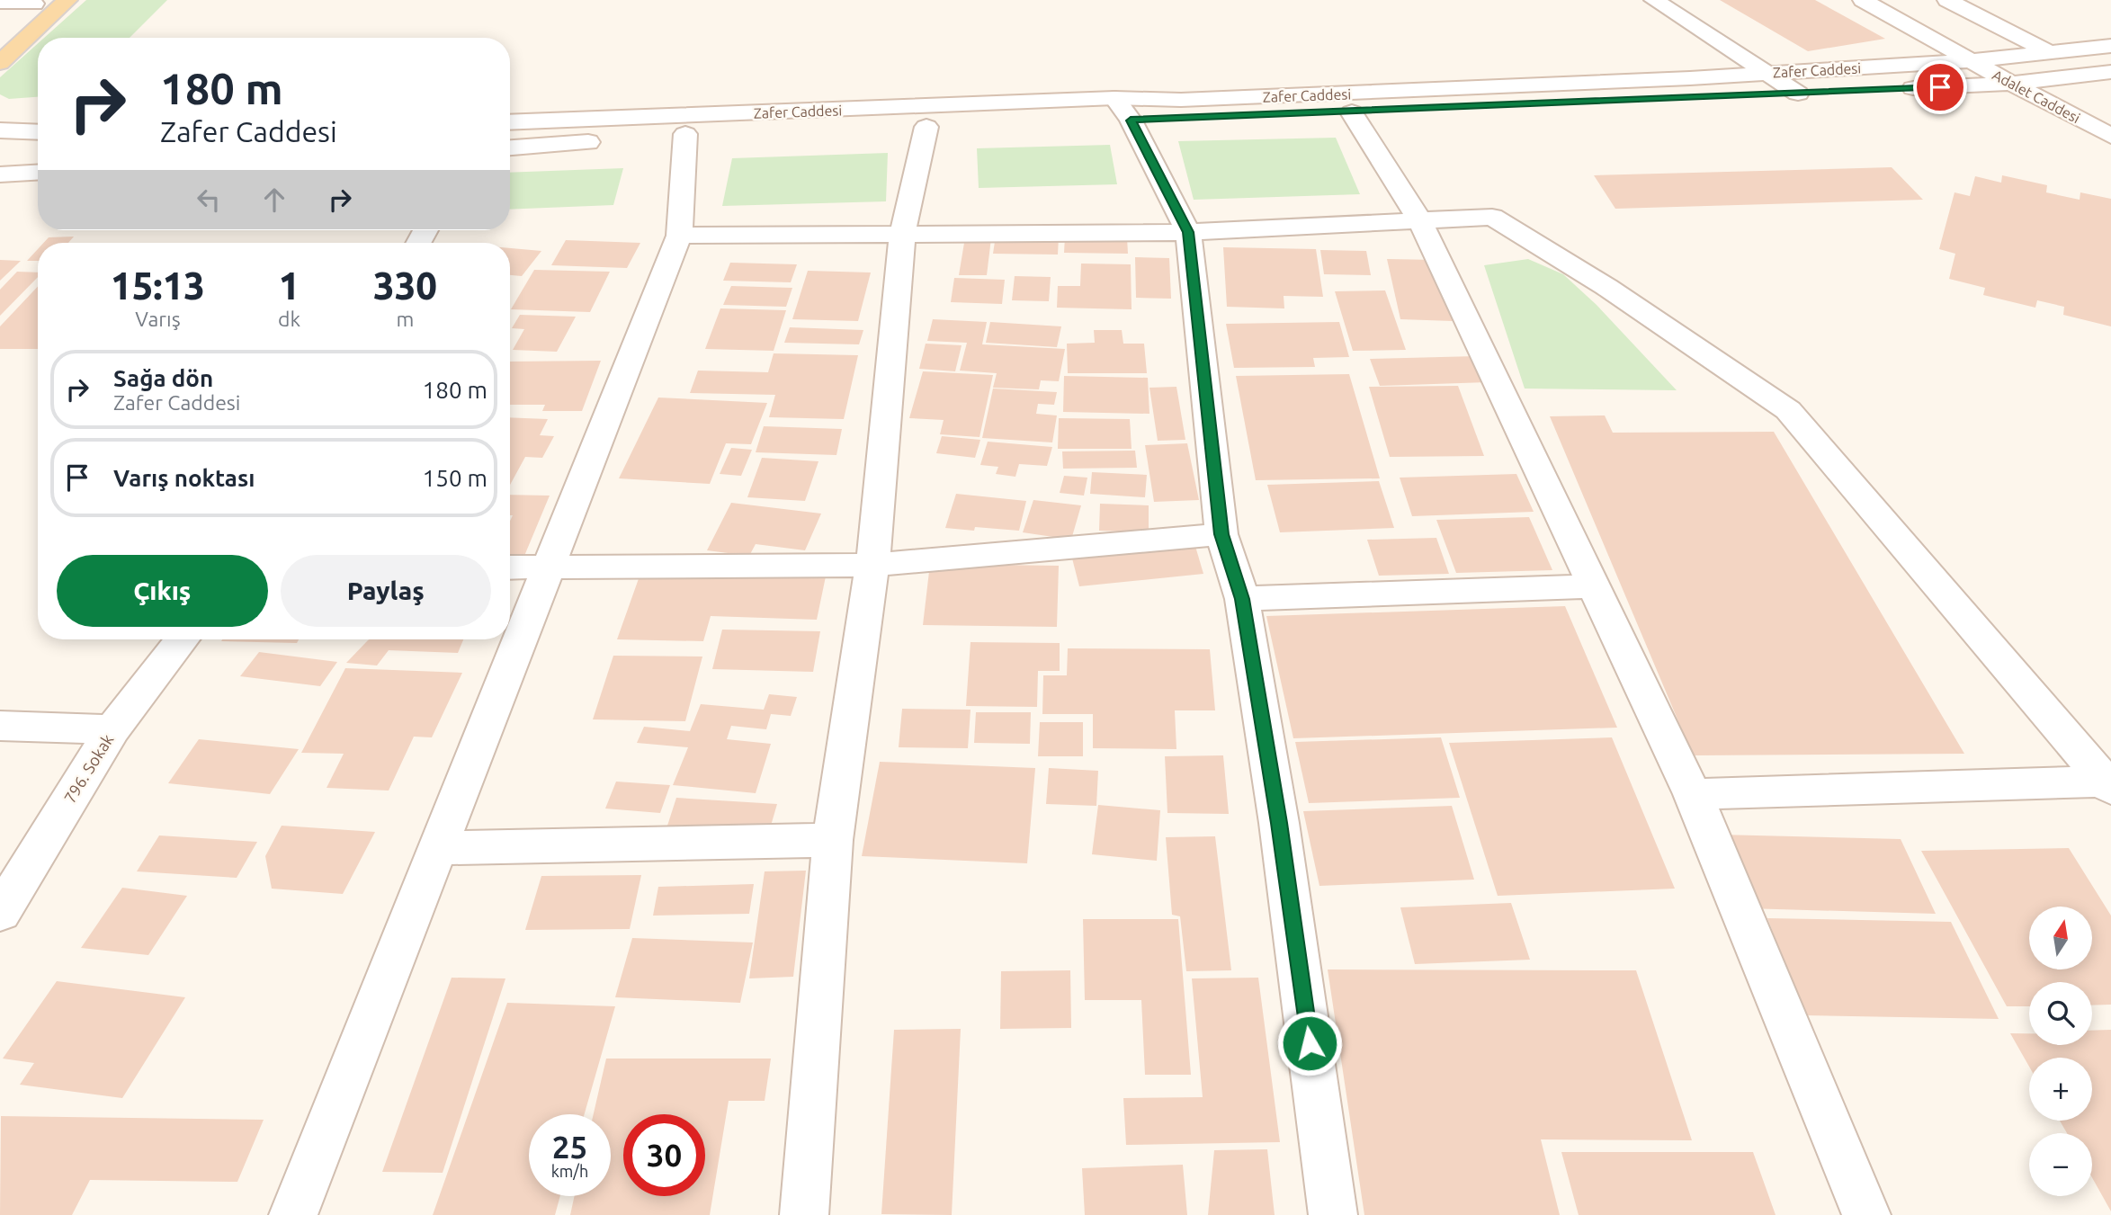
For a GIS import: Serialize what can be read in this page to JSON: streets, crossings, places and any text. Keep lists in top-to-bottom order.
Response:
{
  "streets": {
    "street": ["Zafer Caddesi", "Adalet Caddesi", "796. Sokak"]
  },
  "crossings": [
    ["Zafer Caddesi", "Adalet Caddesi"]
  ],
  "north": "top",
  "page": {
    "turn": ["180 m", "Zafer Caddesi"],
    "eta": [
      "15:13",
      "Varış",
      "1",
      "dk",
      "330",
      "m"
    ],
    "list": [
      {
        "name": "Sağa dön",
        "note": "Zafer Caddesi",
        "value": "180 m"
      },
      {
        "name": "Varış noktası",
        "value": "150 m"
      }
    ],
    "buttons": ["Çıkış", "Paylaş"],
    "map_buttons": ["+", "−"],
    "speed": "25 km/h",
    "limit": "30"
  }
}
